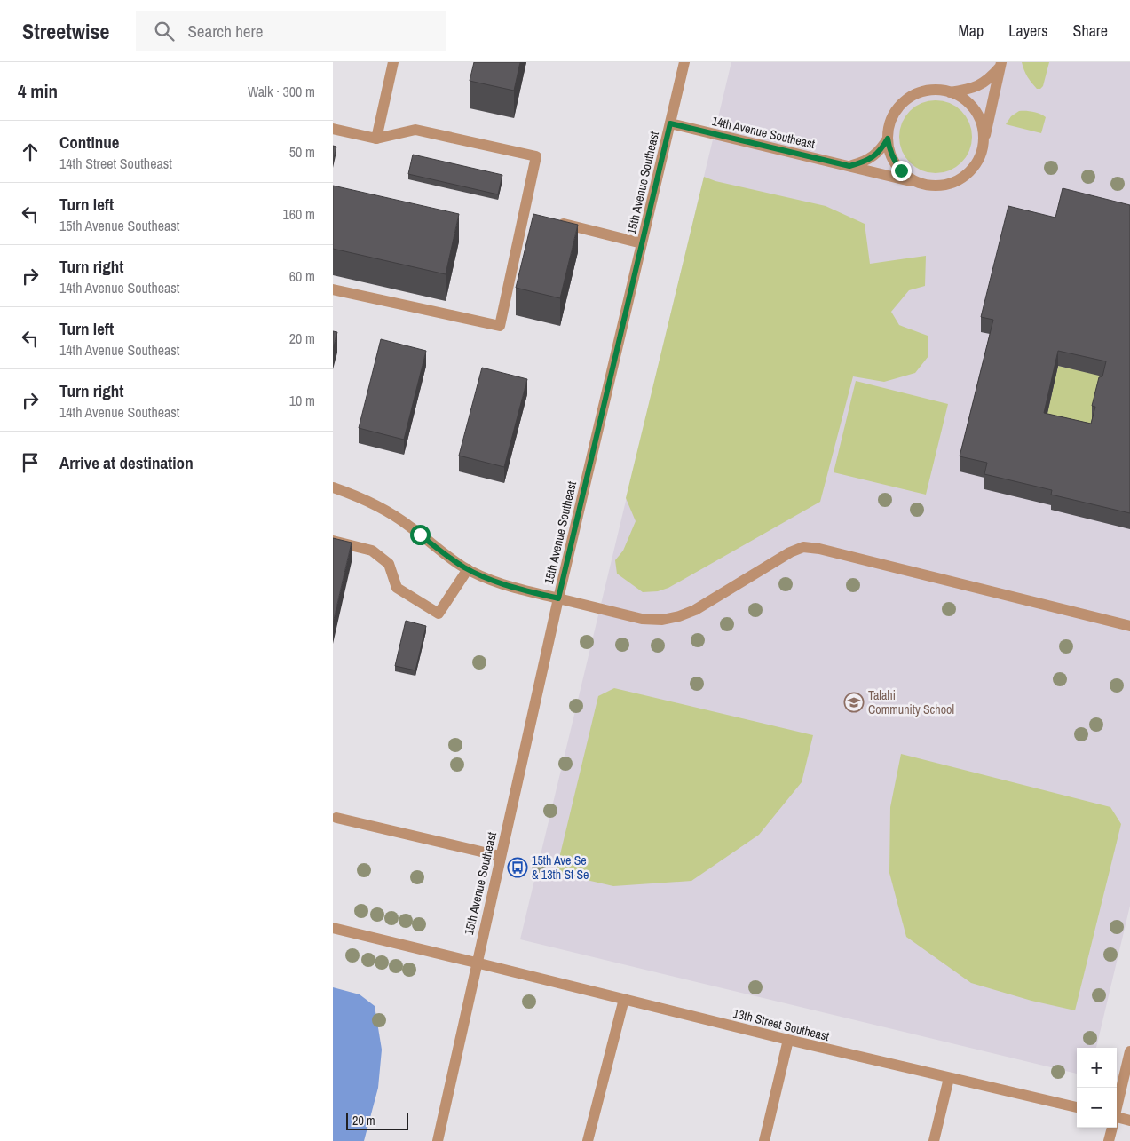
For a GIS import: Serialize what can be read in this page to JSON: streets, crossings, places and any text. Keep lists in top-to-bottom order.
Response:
{
  "streets": {
    "street": ["14th Avenue Southeast", "15th Avenue Southeast", "13th Street Southeast"]
  },
  "crossings": [
    ["14th Avenue Southeast", "15th Avenue Southeast"],
    ["15th Avenue Southeast", "13th Street Southeast"]
  ],
  "places": {
    "school or university": ["Talahi Community School"],
    "bus stop": ["15th Ave Se & 13th St Se"]
  },
  "scale_bar": "20 m",
  "page": {
    "header": "Streetwise",
    "search": "Search here",
    "nav": ["Map", "Layers", "Share"],
    "heading": ["4 min", "Walk · 300 m"],
    "list": [
      ["Continue", "14th Street Southeast", "50 m"],
      ["Turn left", "15th Avenue Southeast", "160 m"],
      ["Turn right", "14th Avenue Southeast", "60 m"],
      ["Turn left", "14th Avenue Southeast", "20 m"],
      ["Turn right", "14th Avenue Southeast", "10 m"],
      "Arrive at destination"
    ],
    "map_buttons": ["+", "−"],
    "scale": "20 m"
  }
}
